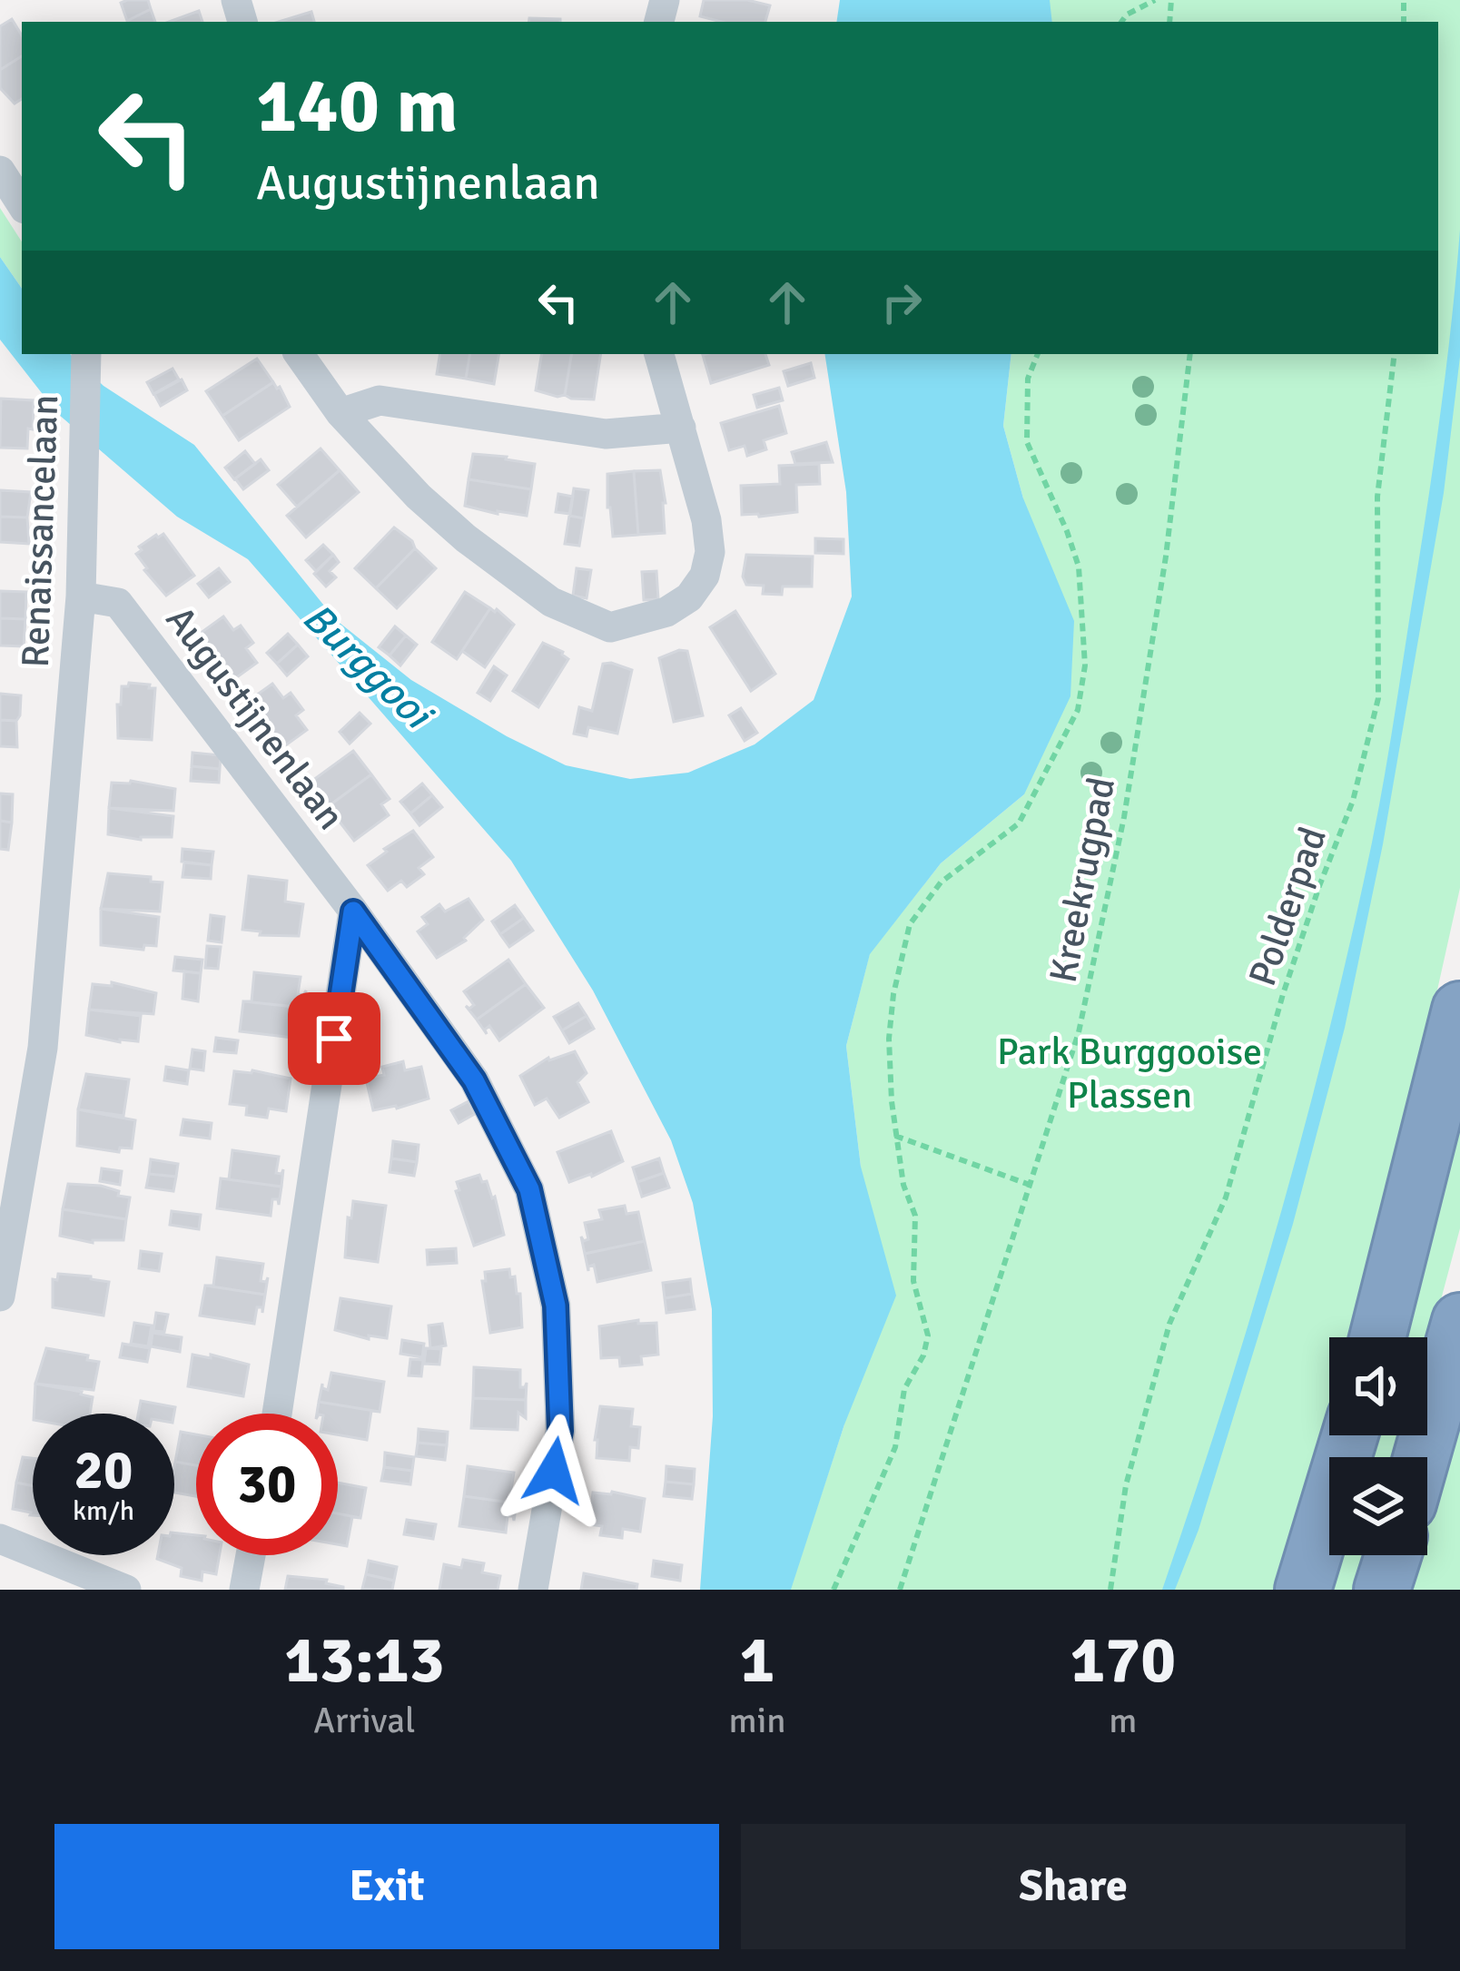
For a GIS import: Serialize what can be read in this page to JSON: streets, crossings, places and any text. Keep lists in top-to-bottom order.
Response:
{
  "streets": {
    "street": ["Renaissancelaan", "Augustijnenlaan"],
    "path": ["Kreekrugpad", "Polderpad"]
  },
  "crossings": [
    ["Renaissancelaan", "Augustijnenlaan"]
  ],
  "water": ["Burggooi"],
  "parks": ["Park Burggooise Plassen"],
  "page": {
    "turn": ["140 m", "Augustijnenlaan"],
    "speed": "20 km/h",
    "limit": "30",
    "eta": [
      "13:13",
      "Arrival",
      "1",
      "min",
      "170",
      "m"
    ],
    "buttons": ["Exit", "Share"]
  }
}
